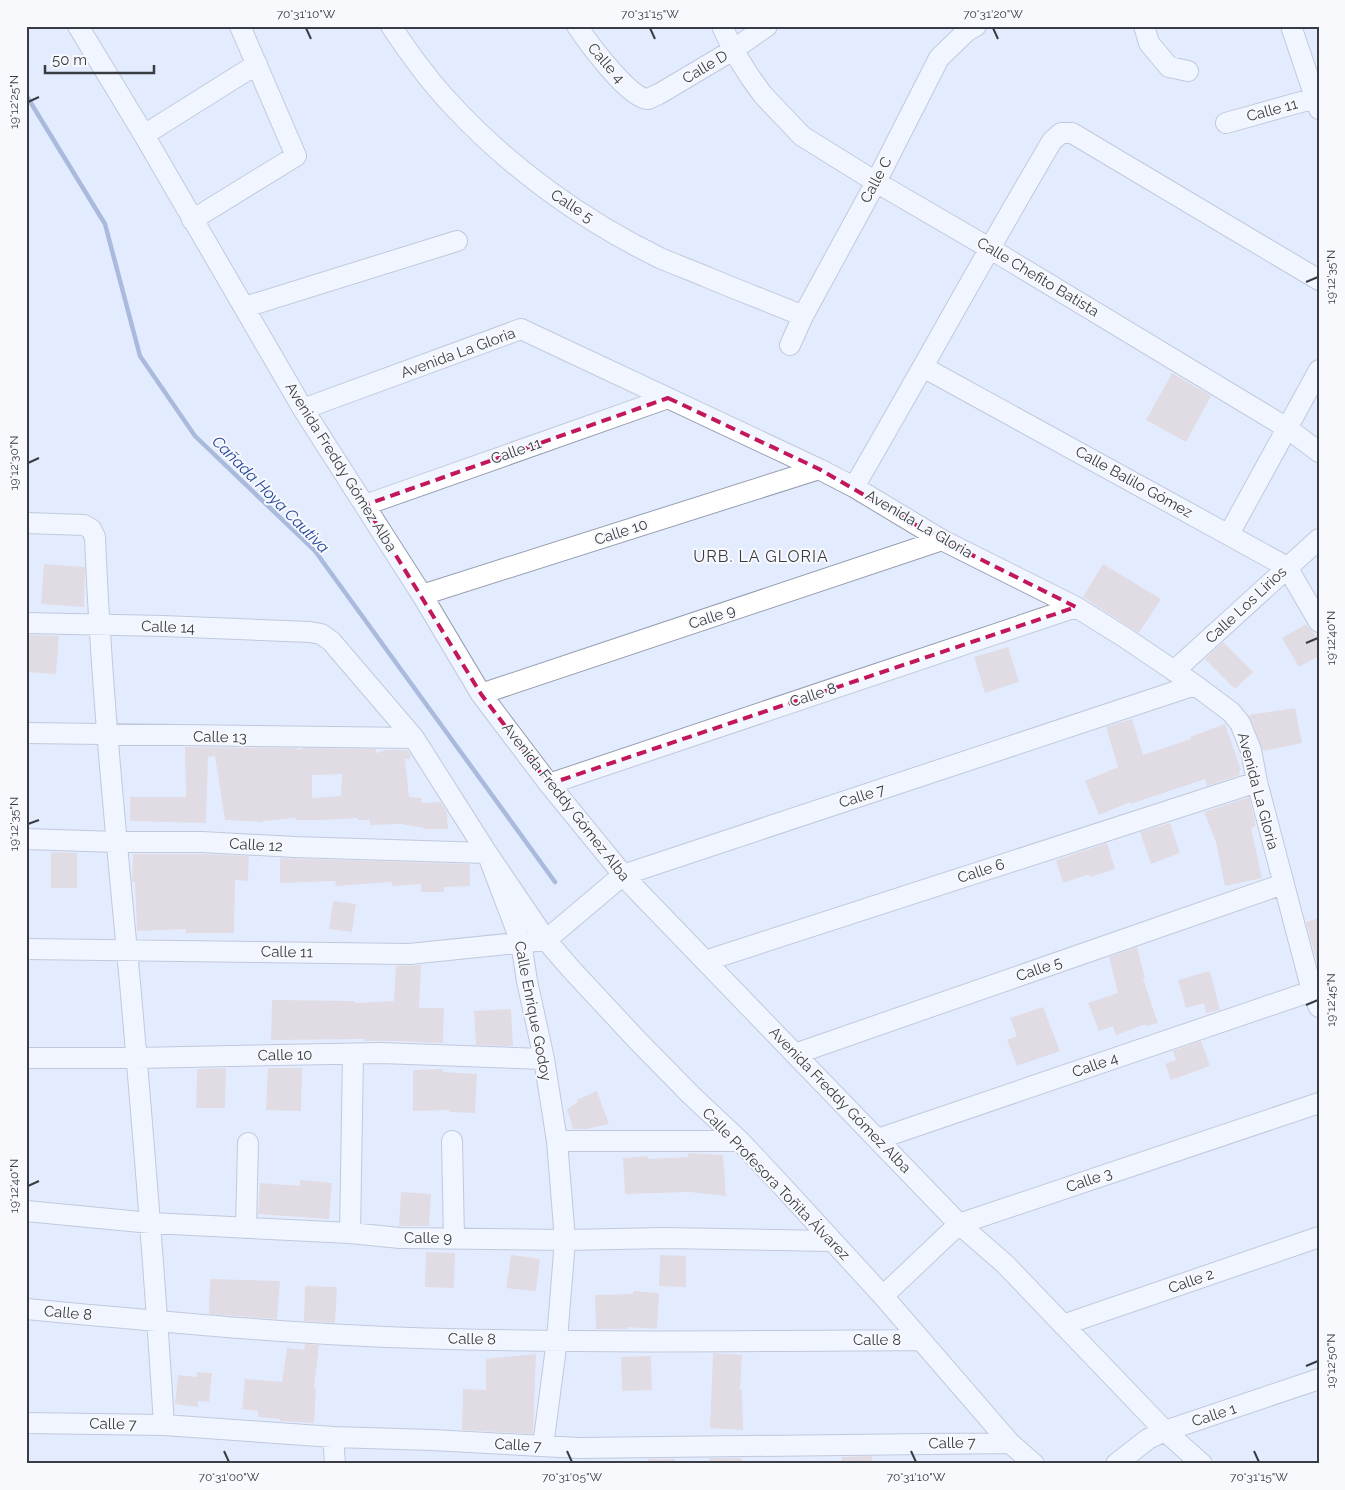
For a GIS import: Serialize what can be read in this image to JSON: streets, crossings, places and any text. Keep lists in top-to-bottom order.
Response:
{
  "streets": {
    "street": [
      "Calle 4",
      "Calle D",
      "Calle 11",
      "Calle C",
      "Calle 5",
      "Calle Chefito Batista",
      "Avenida La Gloria",
      "Avenida Freddy Gómez Alba",
      "Calle Balilo Gómez",
      "Calle 10",
      "Calle Los Lirios",
      "Calle 9",
      "Calle 14",
      "Calle 8",
      "Calle 13",
      "Calle 7",
      "Calle 12",
      "Calle 6",
      "Calle Enrique Godoy",
      "Calle 3",
      "Calle Profesora Toñita Álvarez",
      "Calle 2",
      "Calle 1"
    ]
  },
  "crossings": [
    ["Calle 4", "Calle D"],
    ["Calle 4", "Avenida La Gloria"],
    ["Calle 4", "Avenida Freddy Gómez Alba"],
    ["Calle D", "Calle Chefito Batista"],
    ["Calle 11", "Avenida La Gloria"],
    ["Calle 11", "Avenida Freddy Gómez Alba"],
    ["Calle 11", "Calle 7"],
    ["Calle 11", "Calle Enrique Godoy"],
    ["Calle 11", "Calle Profesora Toñita Álvarez"],
    ["Calle C", "Calle 5"],
    ["Calle C", "Calle Chefito Batista"],
    ["Calle 5", "Avenida La Gloria"],
    ["Calle 5", "Avenida Freddy Gómez Alba"],
    ["Avenida La Gloria", "Avenida Freddy Gómez Alba"],
    ["Avenida La Gloria", "Calle 10"],
    ["Avenida La Gloria", "Calle Los Lirios"],
    ["Avenida La Gloria", "Calle 9"],
    ["Avenida La Gloria", "Calle 8"],
    ["Avenida La Gloria", "Calle 7"],
    ["Avenida La Gloria", "Calle 6"],
    ["Avenida Freddy Gómez Alba", "Calle 10"],
    ["Avenida Freddy Gómez Alba", "Calle 9"],
    ["Avenida Freddy Gómez Alba", "Calle 8"],
    ["Avenida Freddy Gómez Alba", "Calle 7"],
    ["Avenida Freddy Gómez Alba", "Calle 6"],
    ["Avenida Freddy Gómez Alba", "Calle 3"],
    ["Avenida Freddy Gómez Alba", "Calle 2"],
    ["Avenida Freddy Gómez Alba", "Calle 1"],
    ["Calle Balilo Gómez", "Calle Los Lirios"],
    ["Calle 10", "Calle Enrique Godoy"],
    ["Calle 9", "Calle Enrique Godoy"],
    ["Calle 9", "Calle Profesora Toñita Álvarez"],
    ["Calle 14", "Calle Enrique Godoy"],
    ["Calle 8", "Calle Enrique Godoy"],
    ["Calle 8", "Calle Profesora Toñita Álvarez"],
    ["Calle 13", "Calle Enrique Godoy"],
    ["Calle 7", "Calle Enrique Godoy"],
    ["Calle 7", "Calle Profesora Toñita Álvarez"],
    ["Calle 12", "Calle Enrique Godoy"],
    ["Calle 12", "Calle Profesora Toñita Álvarez"],
    ["Calle Enrique Godoy", "Calle Profesora Toñita Álvarez"],
    ["Calle 3", "Calle Profesora Toñita Álvarez"]
  ],
  "districts": ["URB. LA GLORIA"],
  "water": ["Cañada Hoya Cautiva"],
  "scale_bar": "50 m",
  "coordinates": [
    "70°31'10\"W",
    "70°31'15\"W",
    "70°31'20\"W",
    "19°12'25\"N",
    "19°12'35\"N",
    "19°12'30\"N",
    "19°12'40\"N",
    "19°12'45\"N",
    "19°12'50\"N",
    "70°31'00\"W",
    "70°31'05\"W"
  ]
}
